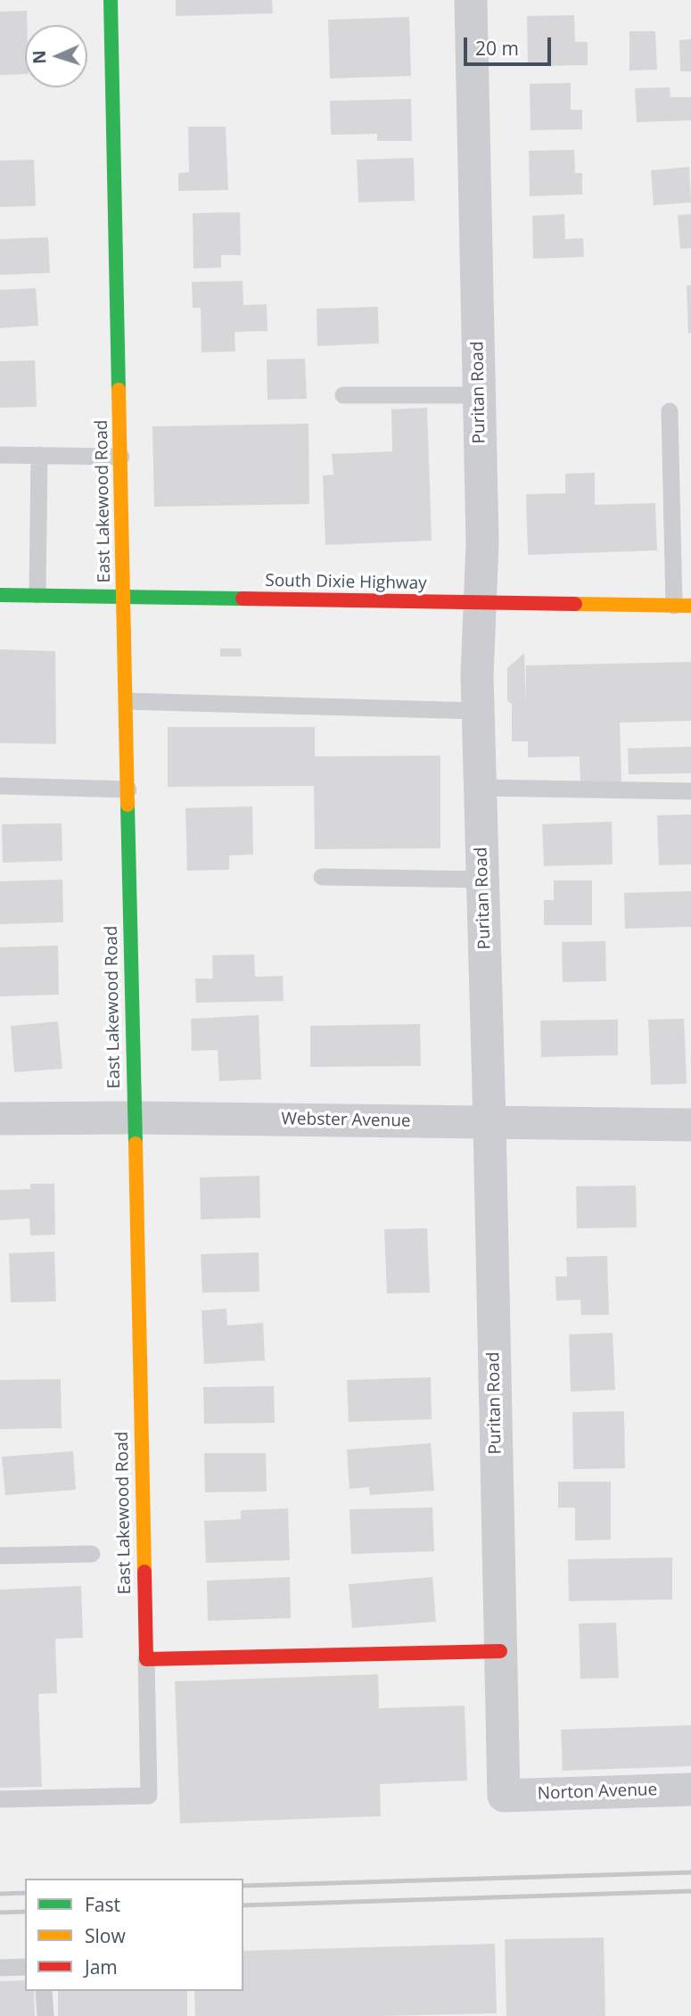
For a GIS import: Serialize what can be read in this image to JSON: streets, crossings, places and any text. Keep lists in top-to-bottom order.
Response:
{
  "streets": {
    "street": [
      "Puritan Road",
      "East Lakewood Road",
      "South Dixie Highway",
      "Webster Avenue",
      "Norton Avenue"
    ]
  },
  "crossings": [
    ["Puritan Road", "South Dixie Highway"],
    ["Puritan Road", "Webster Avenue"],
    ["Puritan Road", "Norton Avenue"],
    ["East Lakewood Road", "South Dixie Highway"],
    ["East Lakewood Road", "Webster Avenue"]
  ],
  "legend": ["Fast", "Slow", "Jam"],
  "scale_bar": "20 m",
  "north": "left"
}
